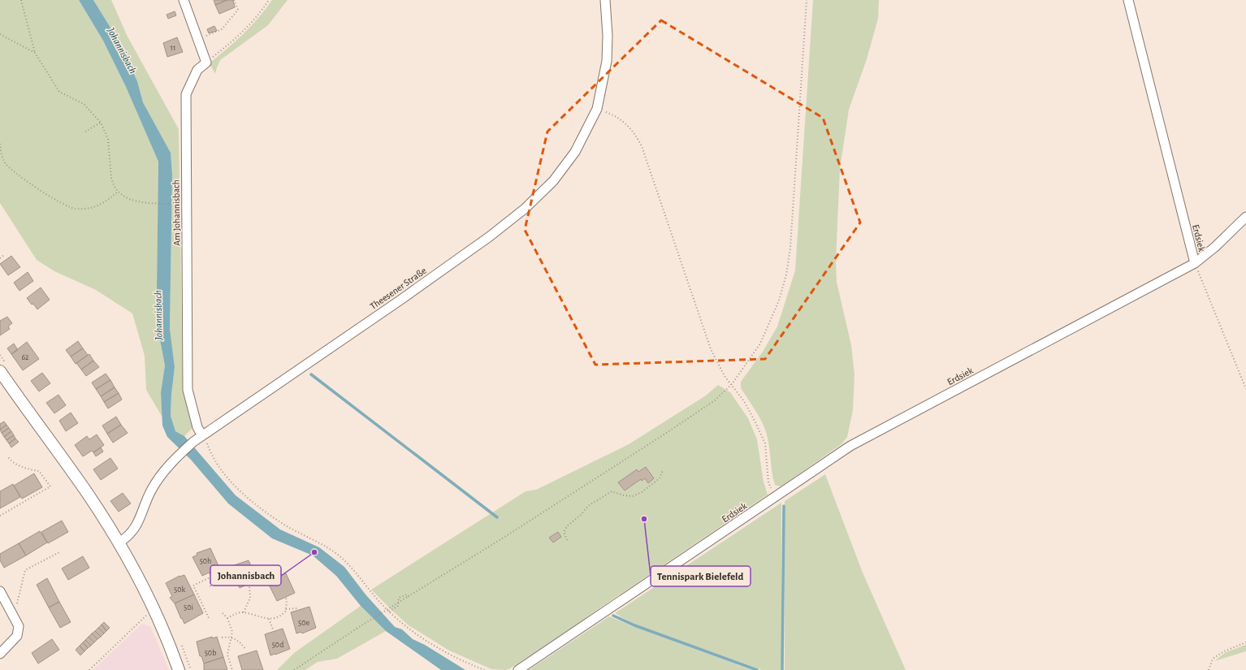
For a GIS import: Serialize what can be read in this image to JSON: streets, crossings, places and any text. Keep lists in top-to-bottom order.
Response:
{
  "streets": {
    "street": ["Am Johannisbach", "Erdsiek", "Theesener Straße"]
  },
  "crossings": [
    ["Am Johannisbach", "Theesener Straße"]
  ],
  "water": ["Johannisbach"],
  "places": ["Tennispark Bielefeld", "Johannisbach"],
  "house_numbers": [
    "11",
    "62",
    "50h",
    "50k",
    "50i",
    "50e",
    "50d",
    "50b"
  ]
}
